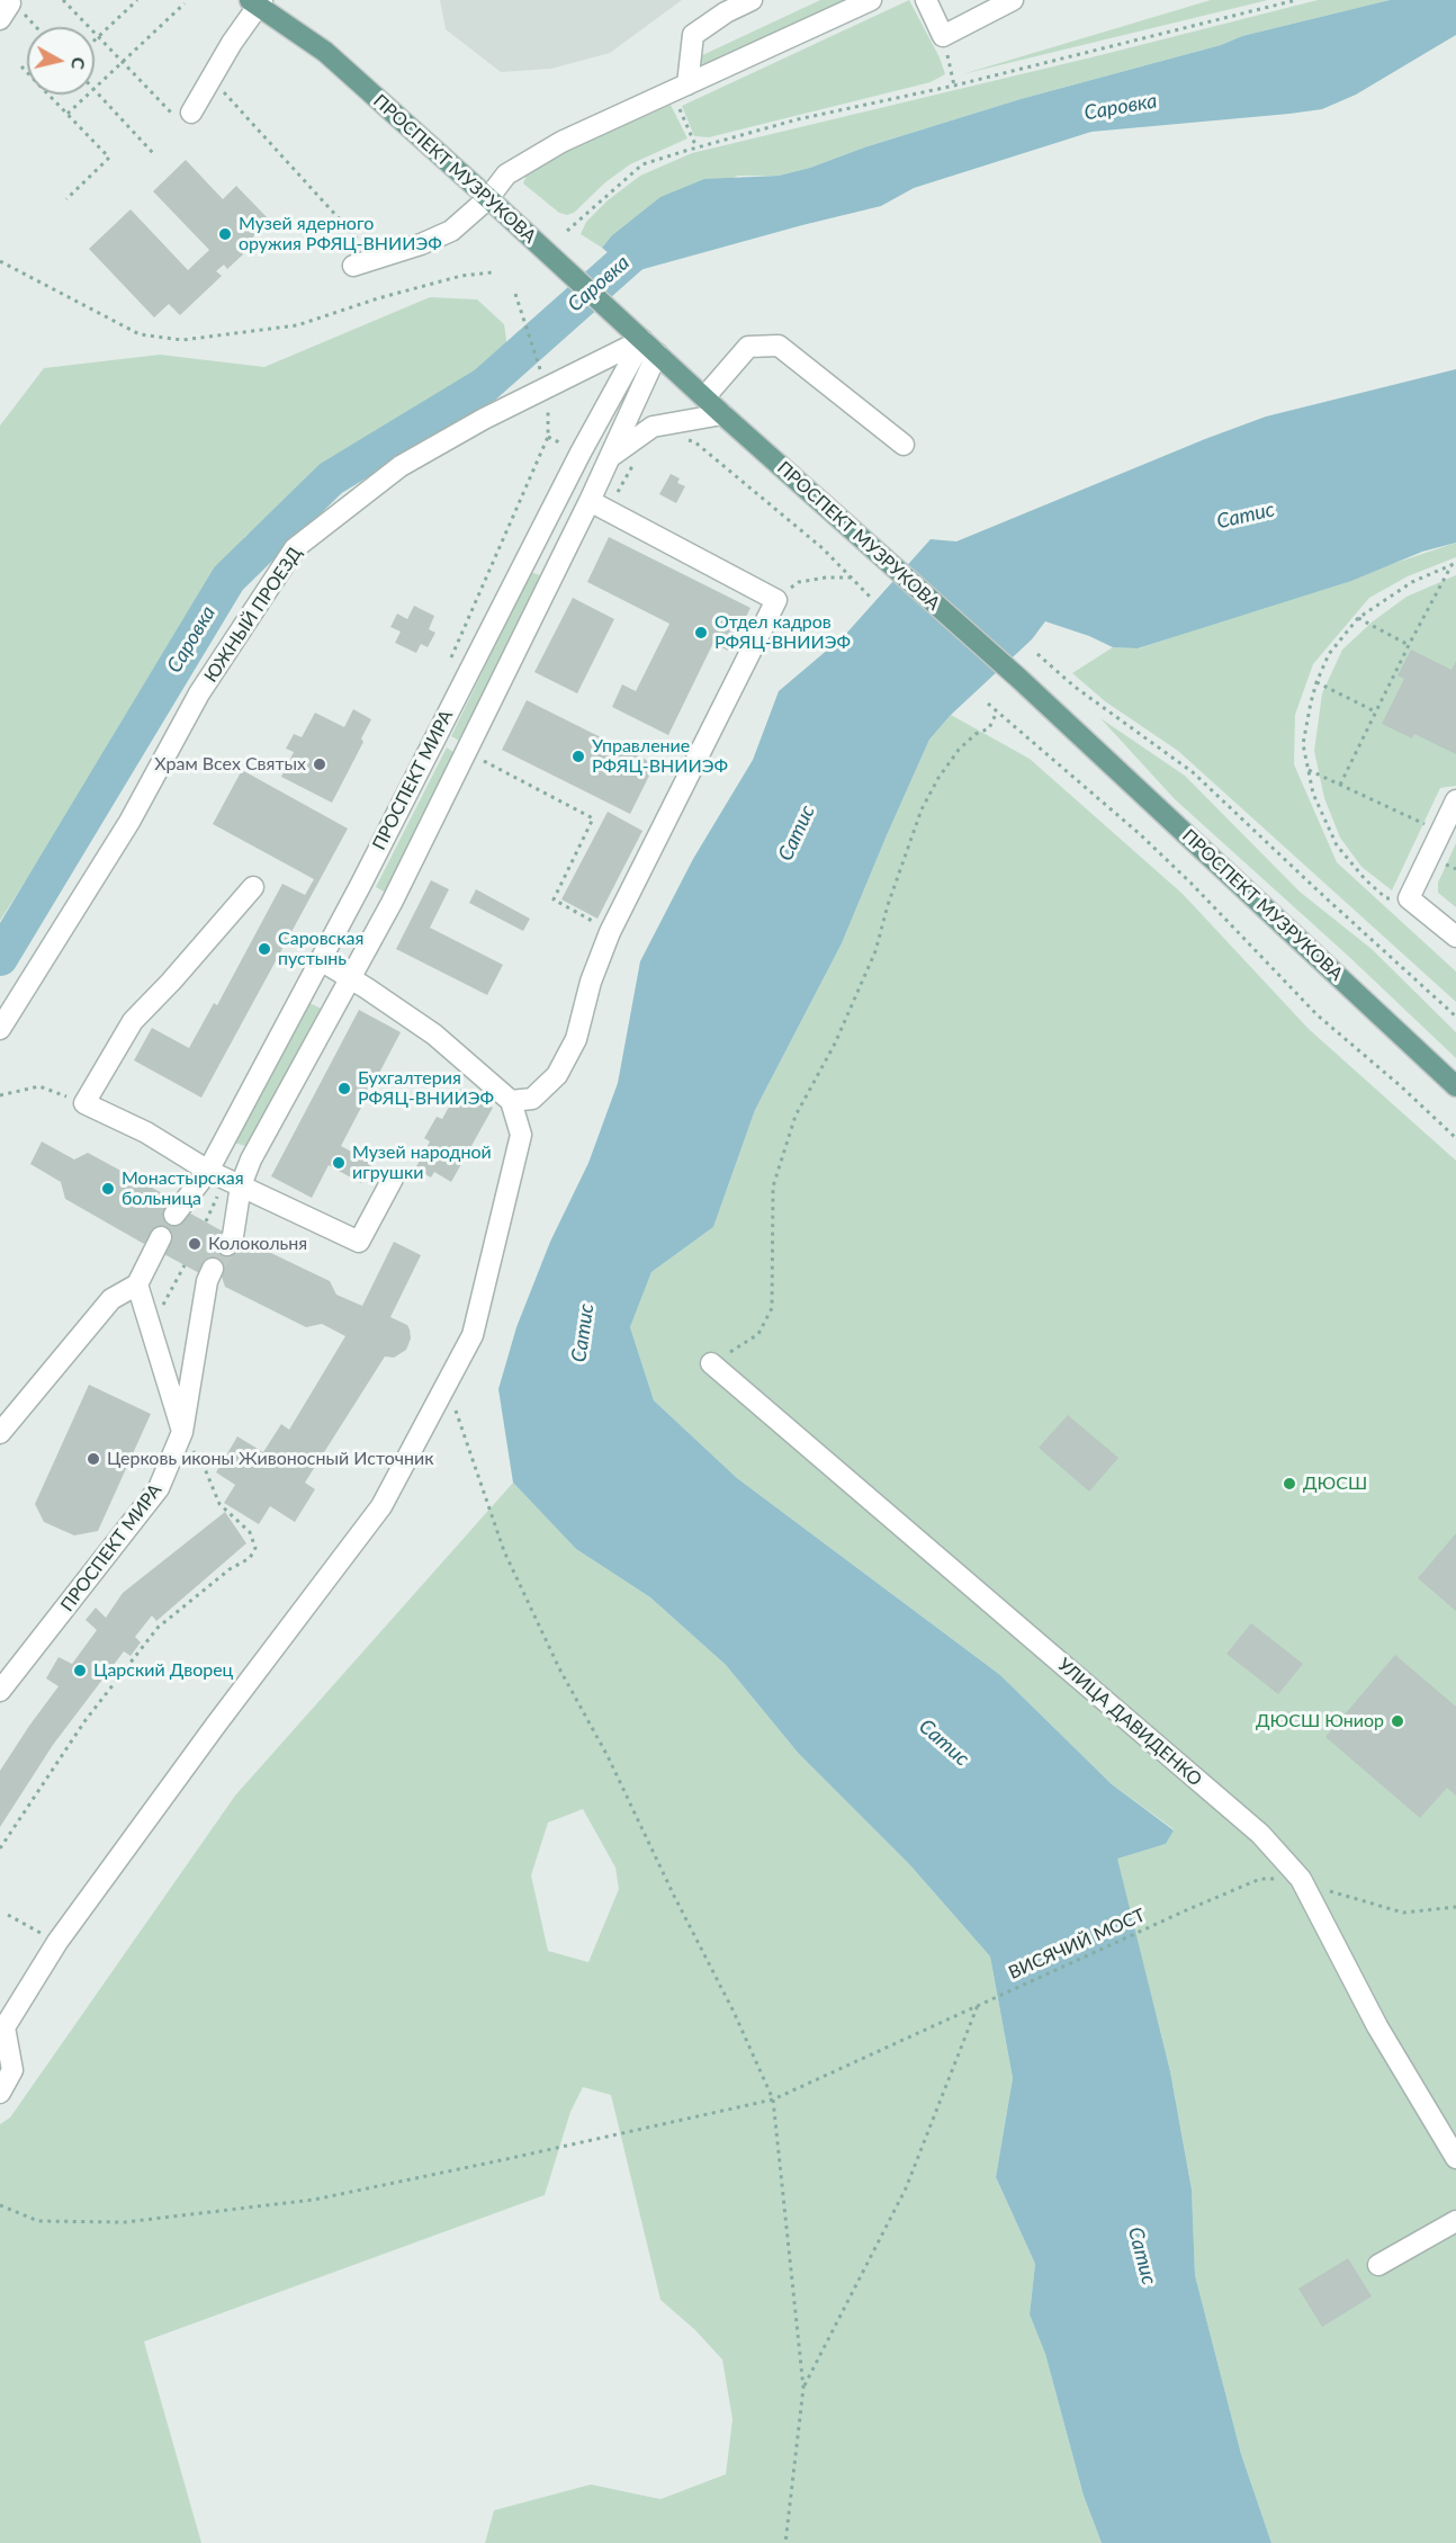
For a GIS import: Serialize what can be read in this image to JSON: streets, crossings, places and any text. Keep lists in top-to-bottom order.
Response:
{
  "streets": {
    "main road": ["ПРОСПЕКТ МУЗРУКОВА"],
    "street": ["ЮЖНЫЙ ПРОЕЗД", "ПРОСПЕКТ МИРА", "УЛИЦА ДАВИДЕНКО"],
    "path": ["ВИСЯЧИЙ МОСТ"]
  },
  "crossings": [
    ["ПРОСПЕКТ МУЗРУКОВА", "ЮЖНЫЙ ПРОЕЗД"],
    ["ПРОСПЕКТ МУЗРУКОВА", "ПРОСПЕКТ МИРА"],
    ["ЮЖНЫЙ ПРОЕЗД", "ПРОСПЕКТ МИРА"]
  ],
  "water": ["Саровка", "Сатис"],
  "places": [
    "Музей ядерного оружия РФЯЦ-ВНИИЭФ",
    "Отдел кадров РФЯЦ-ВНИИЭФ",
    "Управление РФЯЦ-ВНИИЭФ",
    "Храм Всех Святых",
    "Саровская пустынь",
    "Бухгалтерия РФЯЦ-ВНИИЭФ",
    "Музей народной игрушки",
    "Монастырская больница",
    "Колокольня",
    "Церковь иконы Живоносный Источник",
    "ДЮСШ",
    "Царский Дворец",
    "ДЮСШ Юниор"
  ],
  "north": "right"
}
